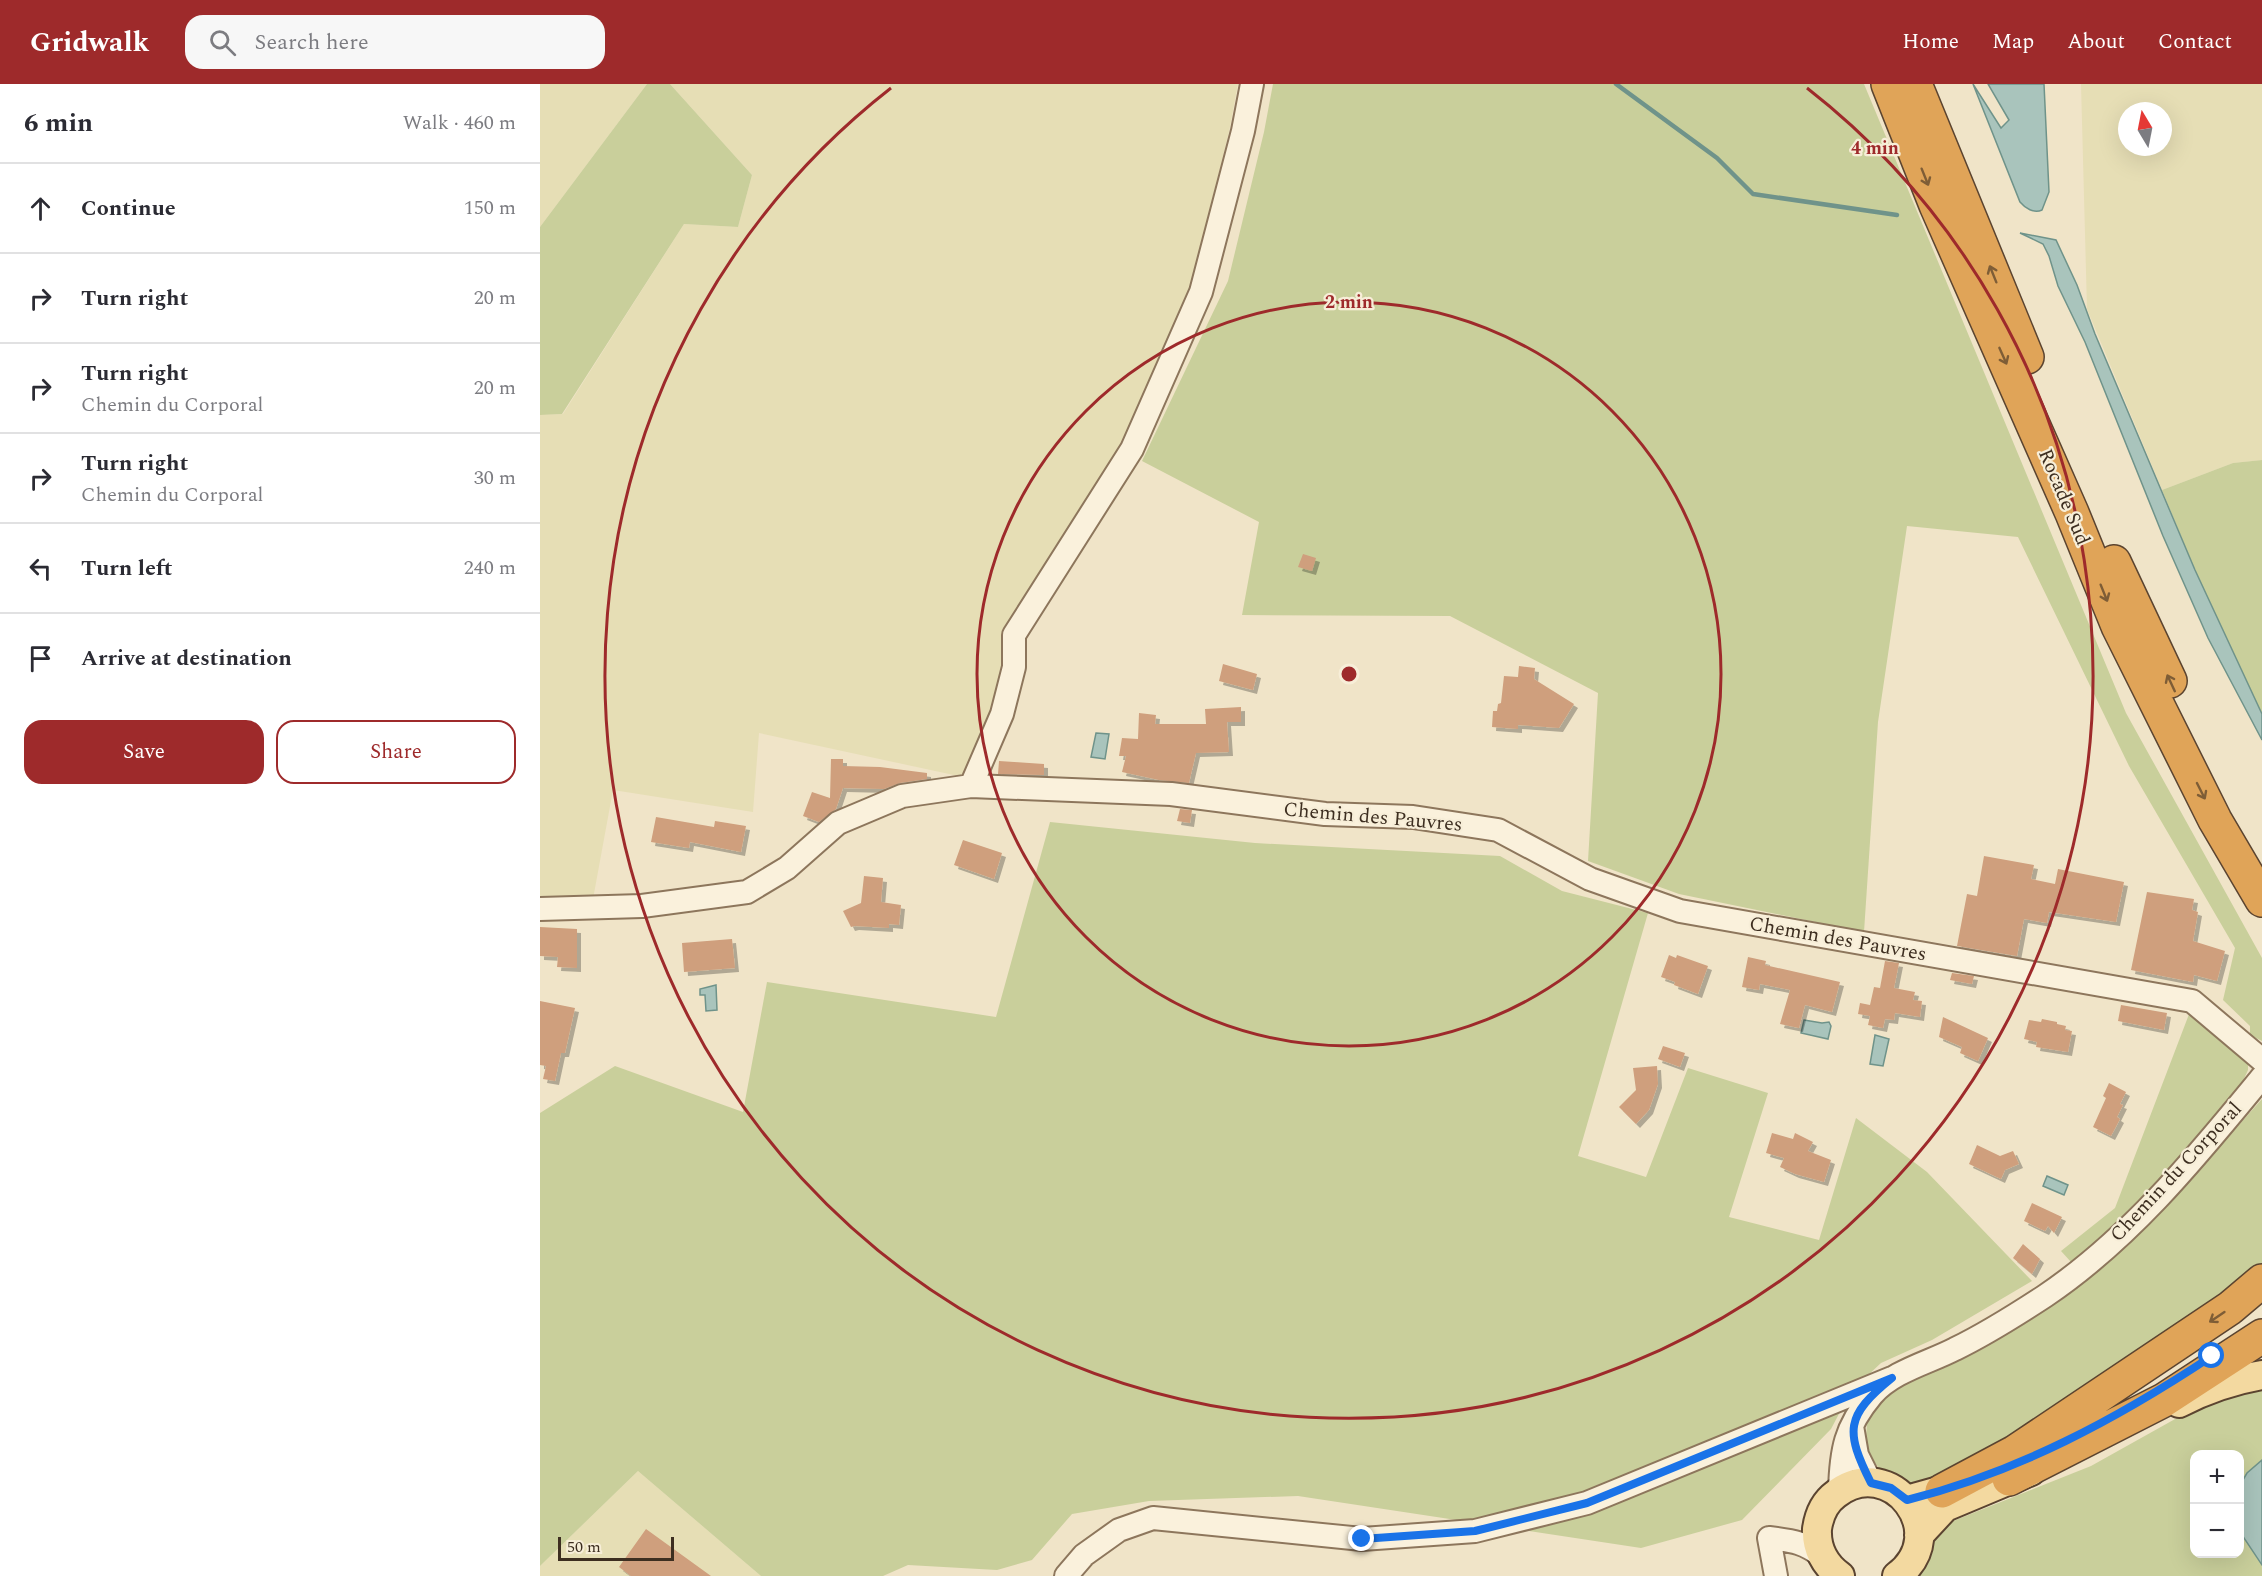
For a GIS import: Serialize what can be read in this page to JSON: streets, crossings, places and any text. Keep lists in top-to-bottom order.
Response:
{
  "streets": {
    "highway": ["Rocade Sud"],
    "street": ["Chemin des Pauvres", "Chemin du Corporal"]
  },
  "scale_bar": "50 m",
  "north": "top",
  "page": {
    "header": "Gridwalk",
    "search": "Search here",
    "nav": [
      "Home",
      "Map",
      "About",
      "Contact"
    ],
    "heading": ["6 min", "Walk · 460 m"],
    "list": [
      ["Continue", "150 m"],
      ["Turn right", "20 m"],
      ["Turn right", "Chemin du Corporal", "20 m"],
      ["Turn right", "Chemin du Corporal", "30 m"],
      ["Turn left", "240 m"],
      "Arrive at destination"
    ],
    "buttons": ["Save", "Share"],
    "map_buttons": ["+", "−"],
    "scale": "50 m"
  },
  "rings": ["4 min", "2 min"]
}
